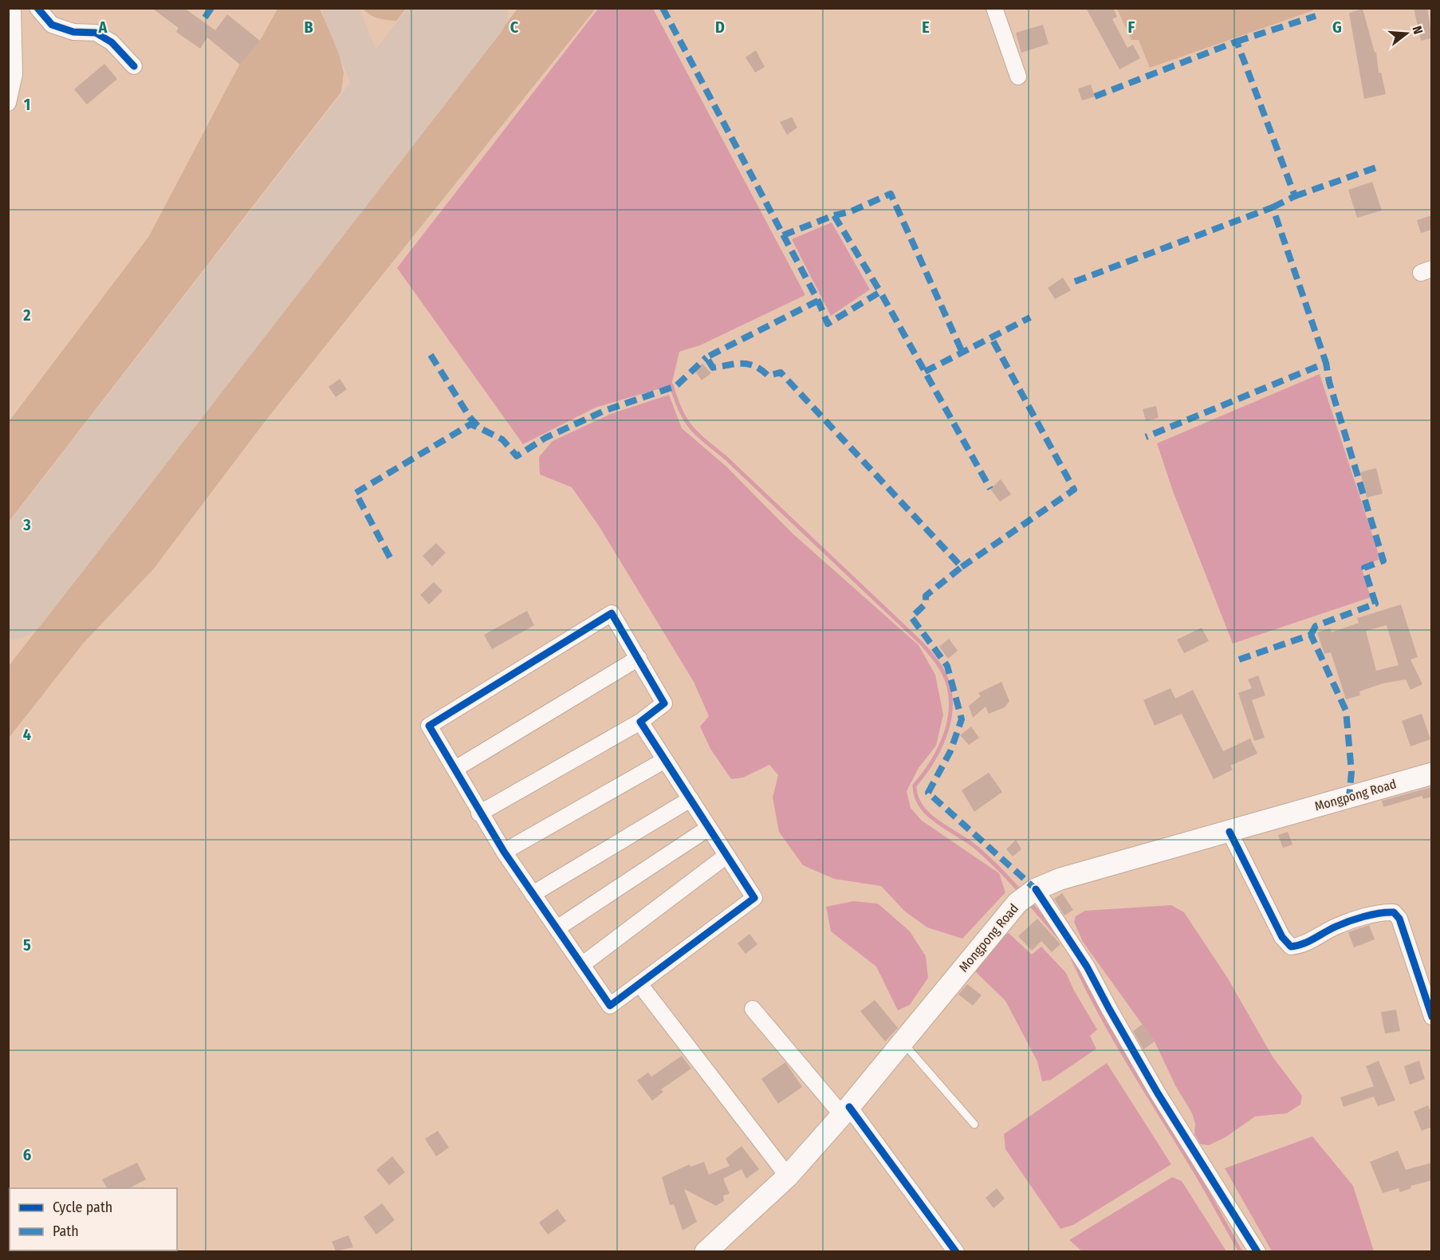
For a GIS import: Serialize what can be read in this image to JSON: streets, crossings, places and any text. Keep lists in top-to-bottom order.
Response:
{
  "streets": {
    "main road": ["Mongpong Road"]
  },
  "legend": ["Cycle path", "Path"],
  "north": "right",
  "grid": {
    "columns": [
      "A",
      "B",
      "C",
      "D",
      "E",
      "F",
      "G"
    ],
    "rows": [
      "1",
      "2",
      "3",
      "4",
      "5",
      "6"
    ]
  }
}
